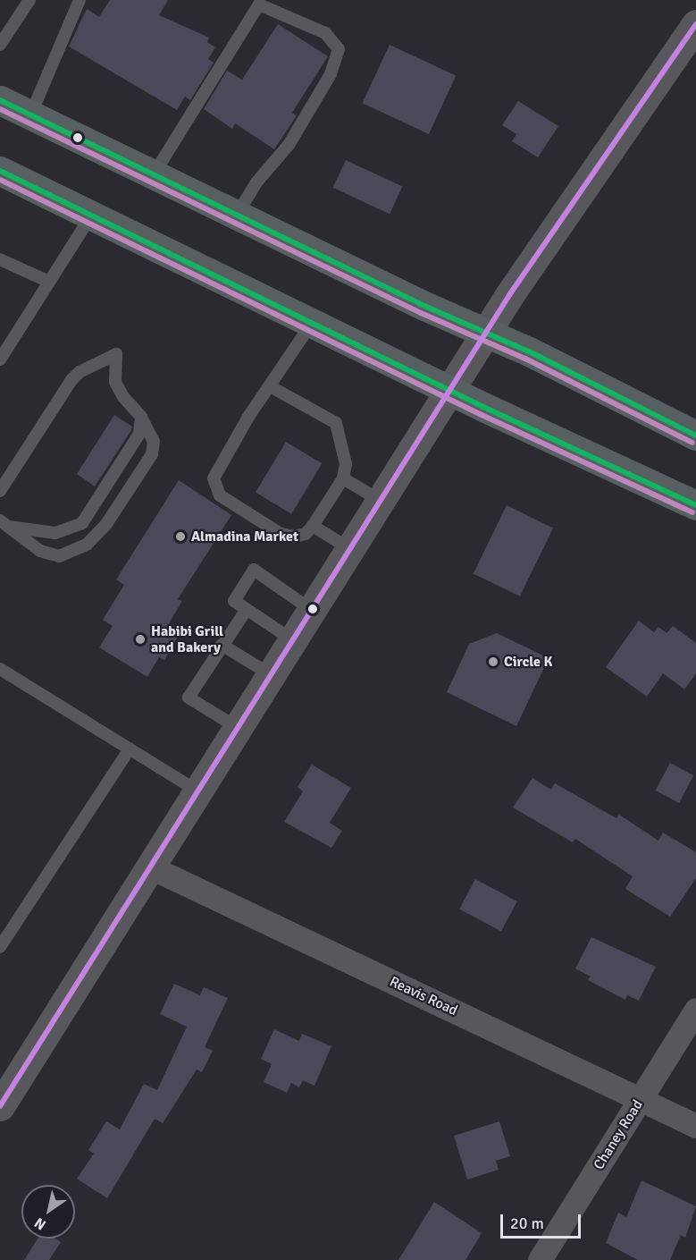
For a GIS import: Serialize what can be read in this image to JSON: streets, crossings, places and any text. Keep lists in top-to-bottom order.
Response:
{
  "streets": {
    "street": ["Reavis Road", "Chaney Road"]
  },
  "crossings": [
    ["Reavis Road", "Chaney Road"]
  ],
  "places": ["Almadina Market", "Habibi Grill and Bakery", "Circle K"],
  "scale_bar": "20 m",
  "north": "bottom left"
}
